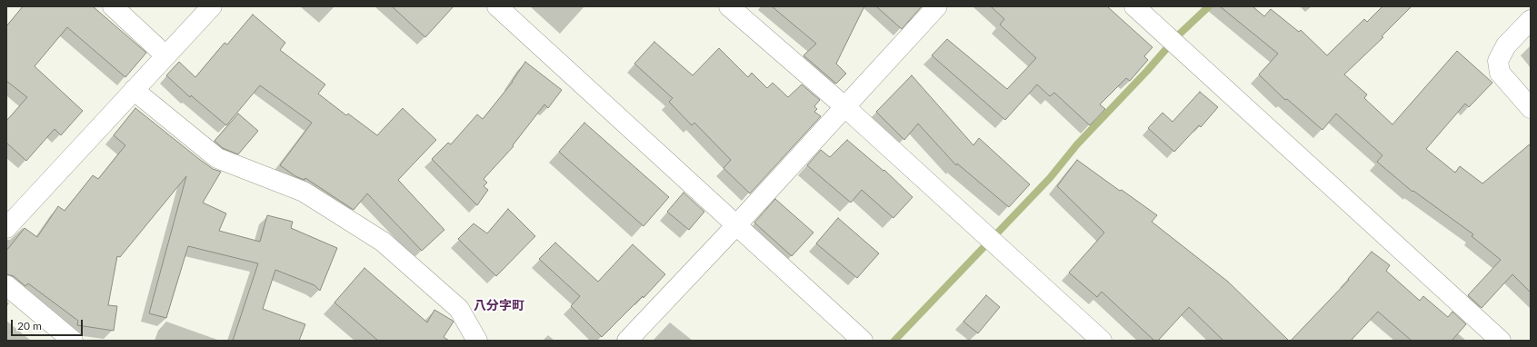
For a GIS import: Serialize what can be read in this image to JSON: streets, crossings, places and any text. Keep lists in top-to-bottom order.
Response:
{
  "districts": ["八分字町"],
  "scale_bar": "20 m"
}
